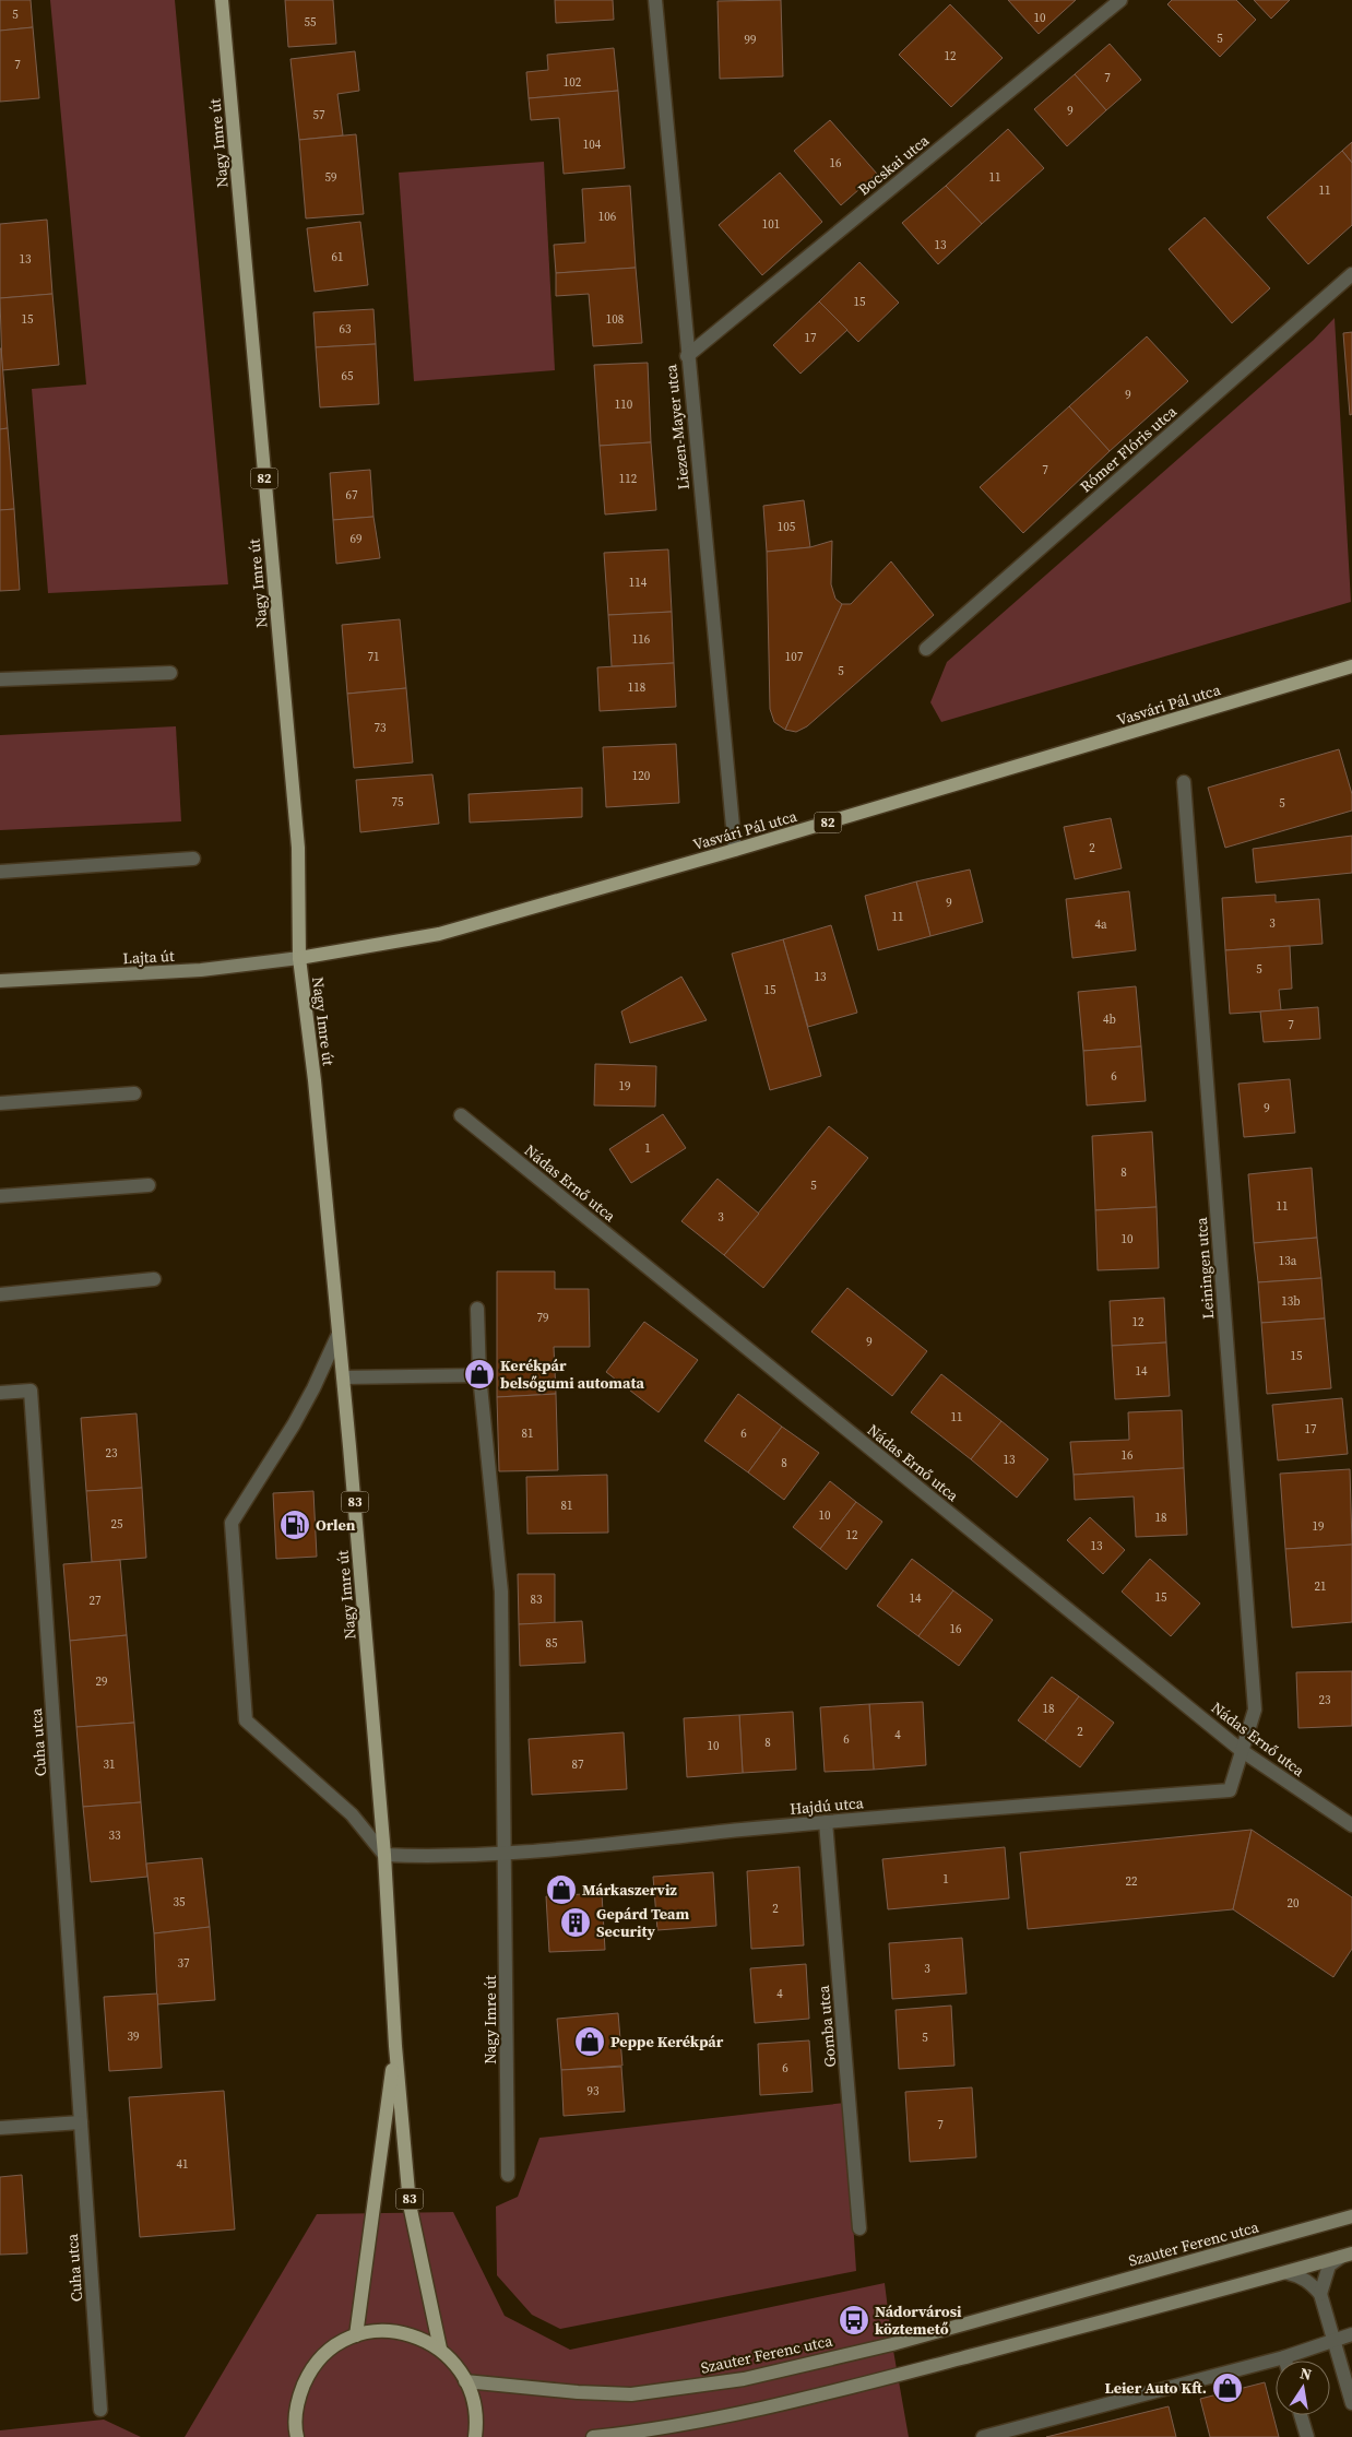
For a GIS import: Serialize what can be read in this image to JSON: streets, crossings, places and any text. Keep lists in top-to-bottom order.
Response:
{
  "streets": {
    "main road": [
      "Nagy Imre út",
      "82",
      "Vasvári Pál utca",
      "83"
    ],
    "street": [
      "Bocskai utca",
      "Liezen-Mayer utca",
      "Rómer Flóris utca",
      "Lajta út",
      "Nádas Ernő utca",
      "Leiningen utca",
      "Cuha utca",
      "Hajdú utca",
      "Gomba utca",
      "Szauter Ferenc utca"
    ]
  },
  "crossings": [
    ["Nagy Imre út", "Vasvári Pál utca"],
    ["Nagy Imre út", "Lajta út"],
    ["Nagy Imre út", "Hajdú utca"],
    ["Bocskai utca", "Liezen-Mayer utca"],
    ["Liezen-Mayer utca", "Vasvári Pál utca"],
    ["Vasvári Pál utca", "Lajta út"],
    ["Nádas Ernő utca", "Leiningen utca"],
    ["Nádas Ernő utca", "Hajdú utca"],
    ["Leiningen utca", "Hajdú utca"],
    ["Hajdú utca", "Gomba utca"]
  ],
  "places": {
    "shop": [
      "Kerékpár belsőgumi automata",
      "Márkaszerviz",
      "Peppe Kerékpár",
      "Leier Auto Kft."
    ],
    "fuel station": ["Orlen"],
    "building": ["Gepárd Team Security"],
    "bus stop": ["Nádorvárosi köztemető"]
  },
  "house_numbers": [
    "5",
    "10",
    "55",
    "5",
    "99",
    "12",
    "7",
    "7",
    "102",
    "9",
    "57",
    "104",
    "16",
    "59",
    "11",
    "11",
    "106",
    "101",
    "13",
    "61",
    "13",
    "15",
    "15",
    "108",
    "63",
    "17",
    "65",
    "9",
    "110",
    "7",
    "112",
    "67",
    "105",
    "69",
    "114",
    "116",
    "71",
    "107",
    "5",
    "118",
    "73",
    "120",
    "75",
    "5",
    "2",
    "9",
    "11",
    "3",
    "4a",
    "5",
    "13",
    "15",
    "4b",
    "7",
    "6",
    "19",
    "9",
    "1",
    "8",
    "5",
    "11",
    "3",
    "10",
    "13a",
    "13b",
    "79",
    "12",
    "9",
    "15",
    "14",
    "11",
    "17",
    "81",
    "6",
    "23",
    "16",
    "13",
    "8",
    "81",
    "10",
    "18",
    "25",
    "19",
    "12",
    "13",
    "21",
    "15",
    "14",
    "83",
    "27",
    "16",
    "85",
    "29",
    "23",
    "18",
    "2",
    "4",
    "6",
    "8",
    "10",
    "31",
    "87",
    "33",
    "1",
    "22",
    "35",
    "20",
    "2",
    "37",
    "3",
    "4",
    "39",
    "5",
    "6",
    "93",
    "7",
    "41"
  ],
  "north": "top"
}
